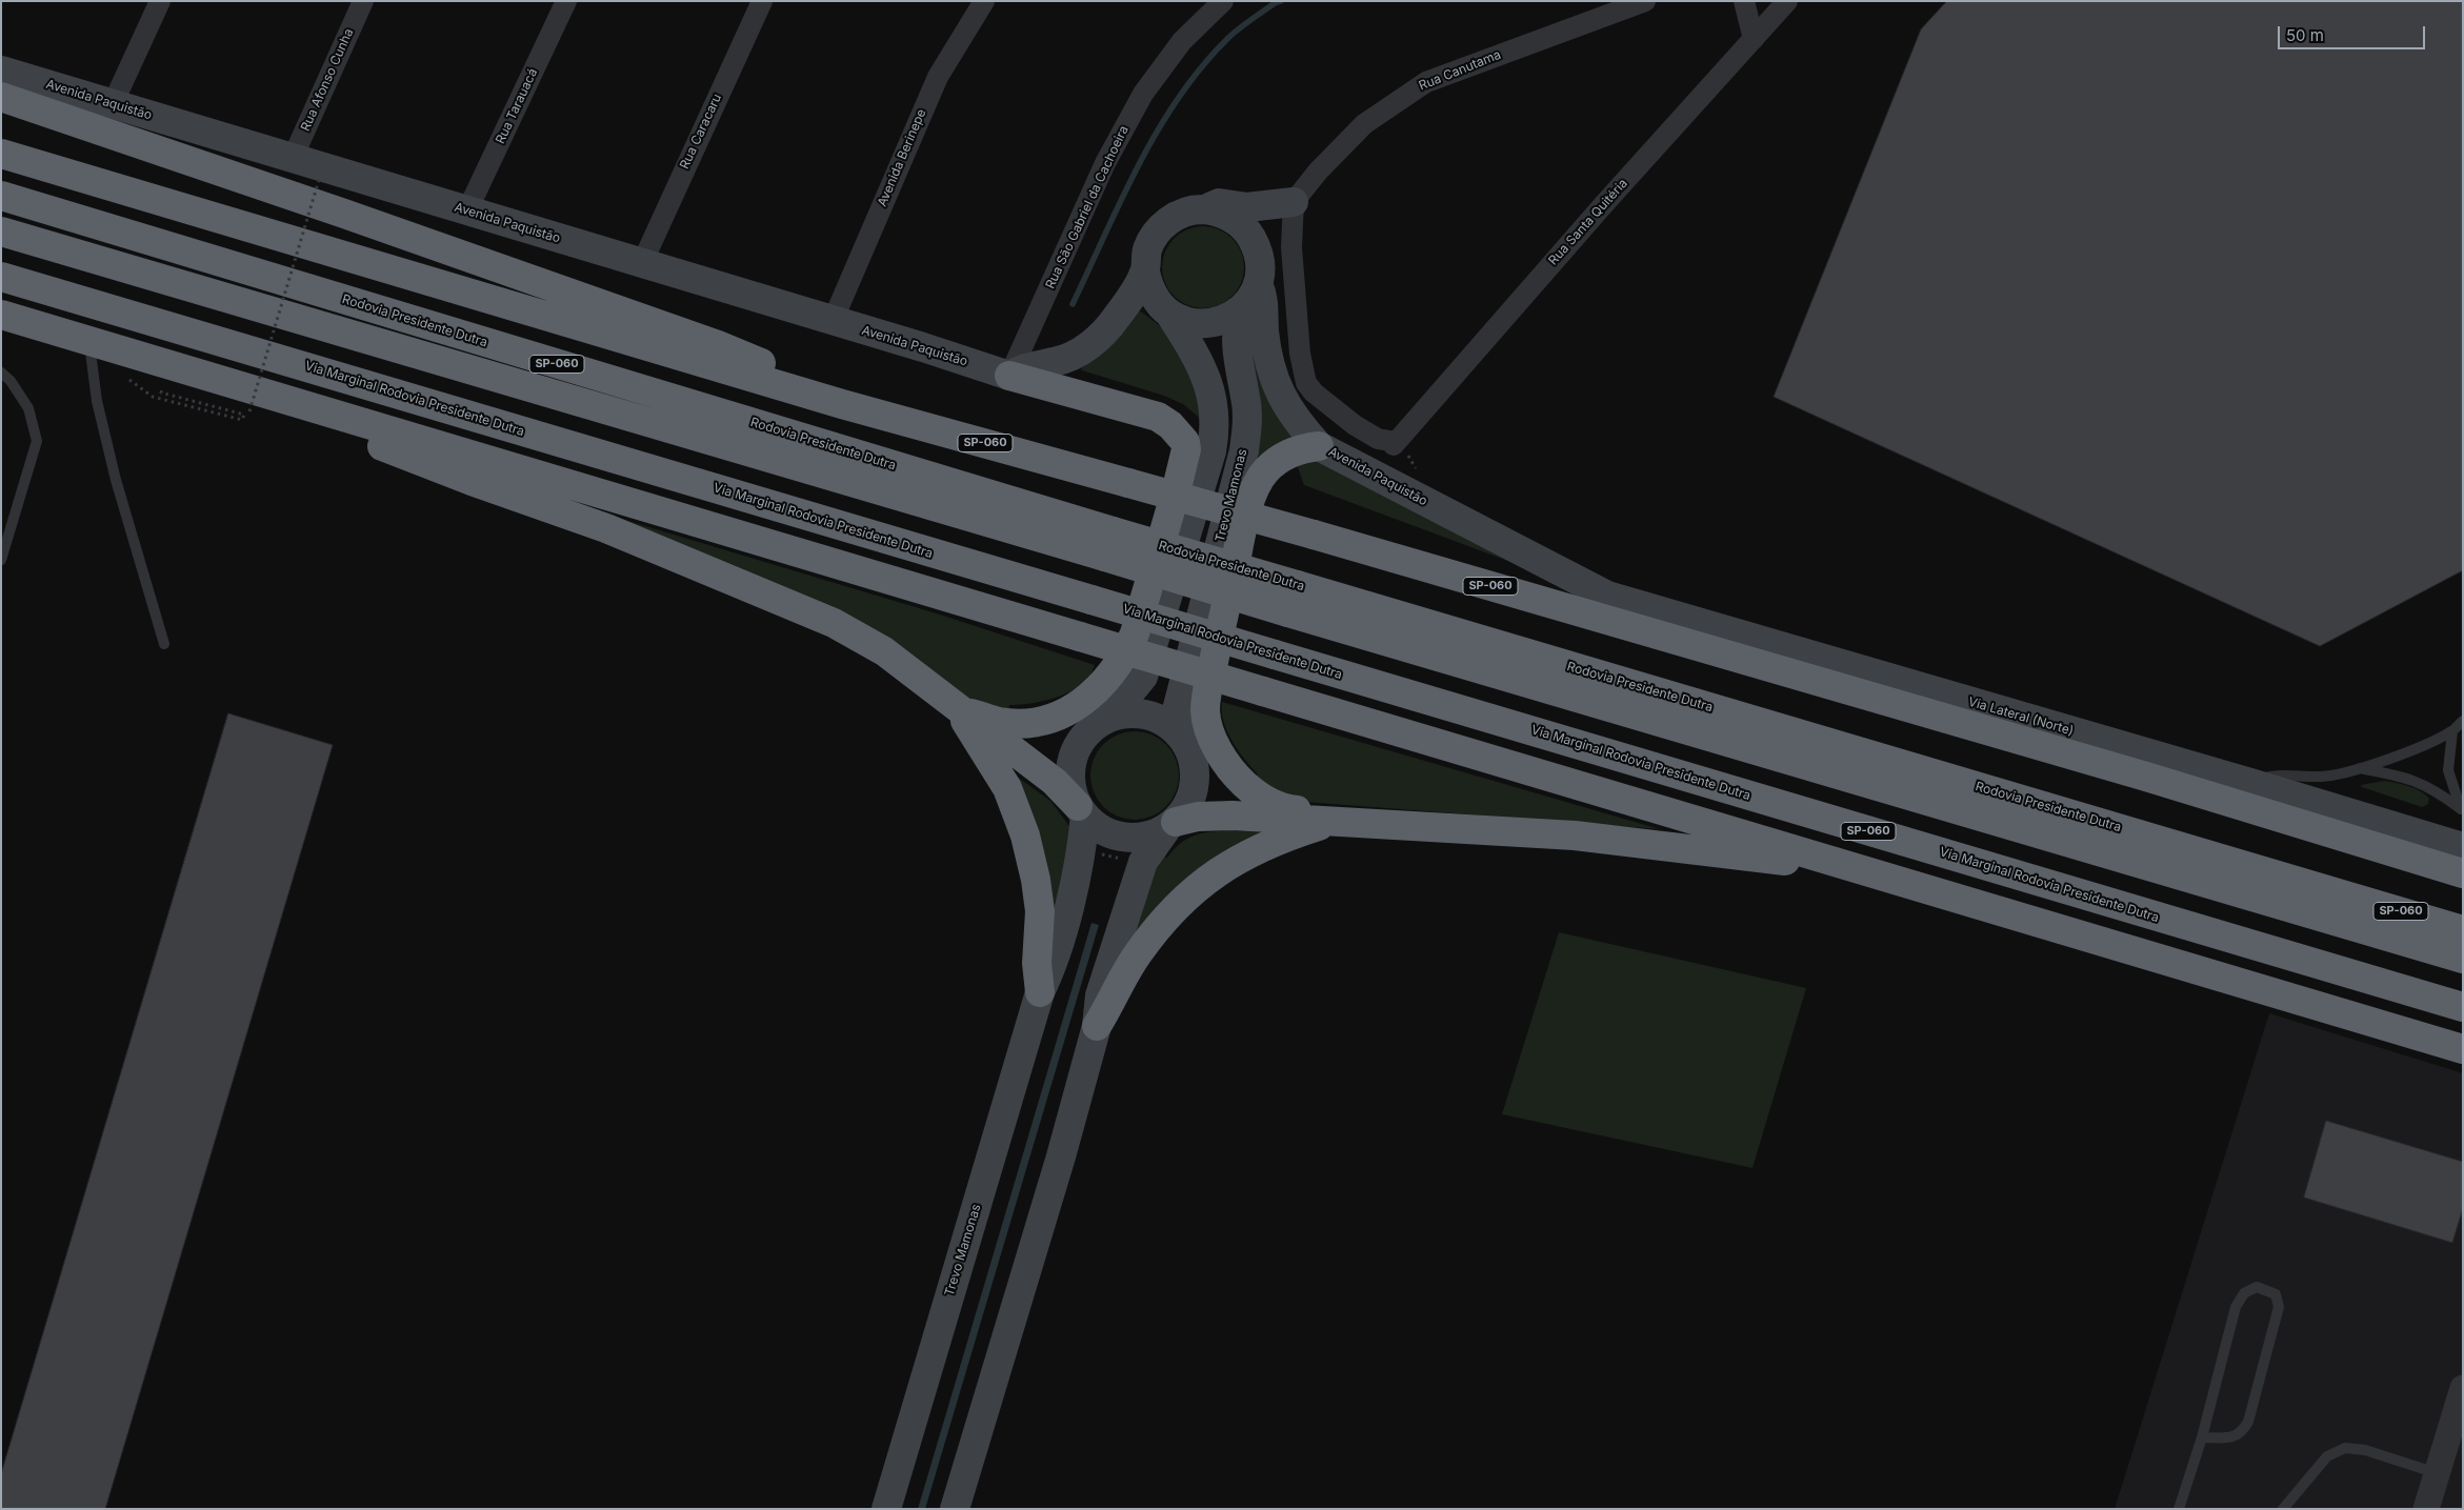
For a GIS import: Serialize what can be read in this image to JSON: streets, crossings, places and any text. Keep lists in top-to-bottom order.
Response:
{
  "streets": {
    "highway": ["Rodovia Presidente Dutra", "SP-060", "Via Marginal Rodovia Presidente Dutra"],
    "main road": ["Avenida Paquistão", "Trevo Mamonas", "Via Lateral (Norte)"],
    "street": [
      "Rua Canutama",
      "Rua Afonso Cunha",
      "Rua Tarauacá",
      "Rua Caracaru",
      "Avenida Berinepe",
      "Rua São Gabriel da Cachoeira",
      "Rua Santa Quitéria"
    ]
  },
  "crossings": [
    ["Rua Canutama", "Rua Santa Quitéria"],
    ["Rua Afonso Cunha", "Avenida Paquistão"],
    ["Avenida Paquistão", "Rua Tarauacá"],
    ["Avenida Paquistão", "Rua Caracaru"],
    ["Avenida Paquistão", "Avenida Berinepe"],
    ["Avenida Paquistão", "Rua São Gabriel da Cachoeira"],
    ["Avenida Paquistão", "Trevo Mamonas"],
    ["Avenida Paquistão", "Via Lateral (Norte)"]
  ],
  "scale_bar": "50 m"
}
